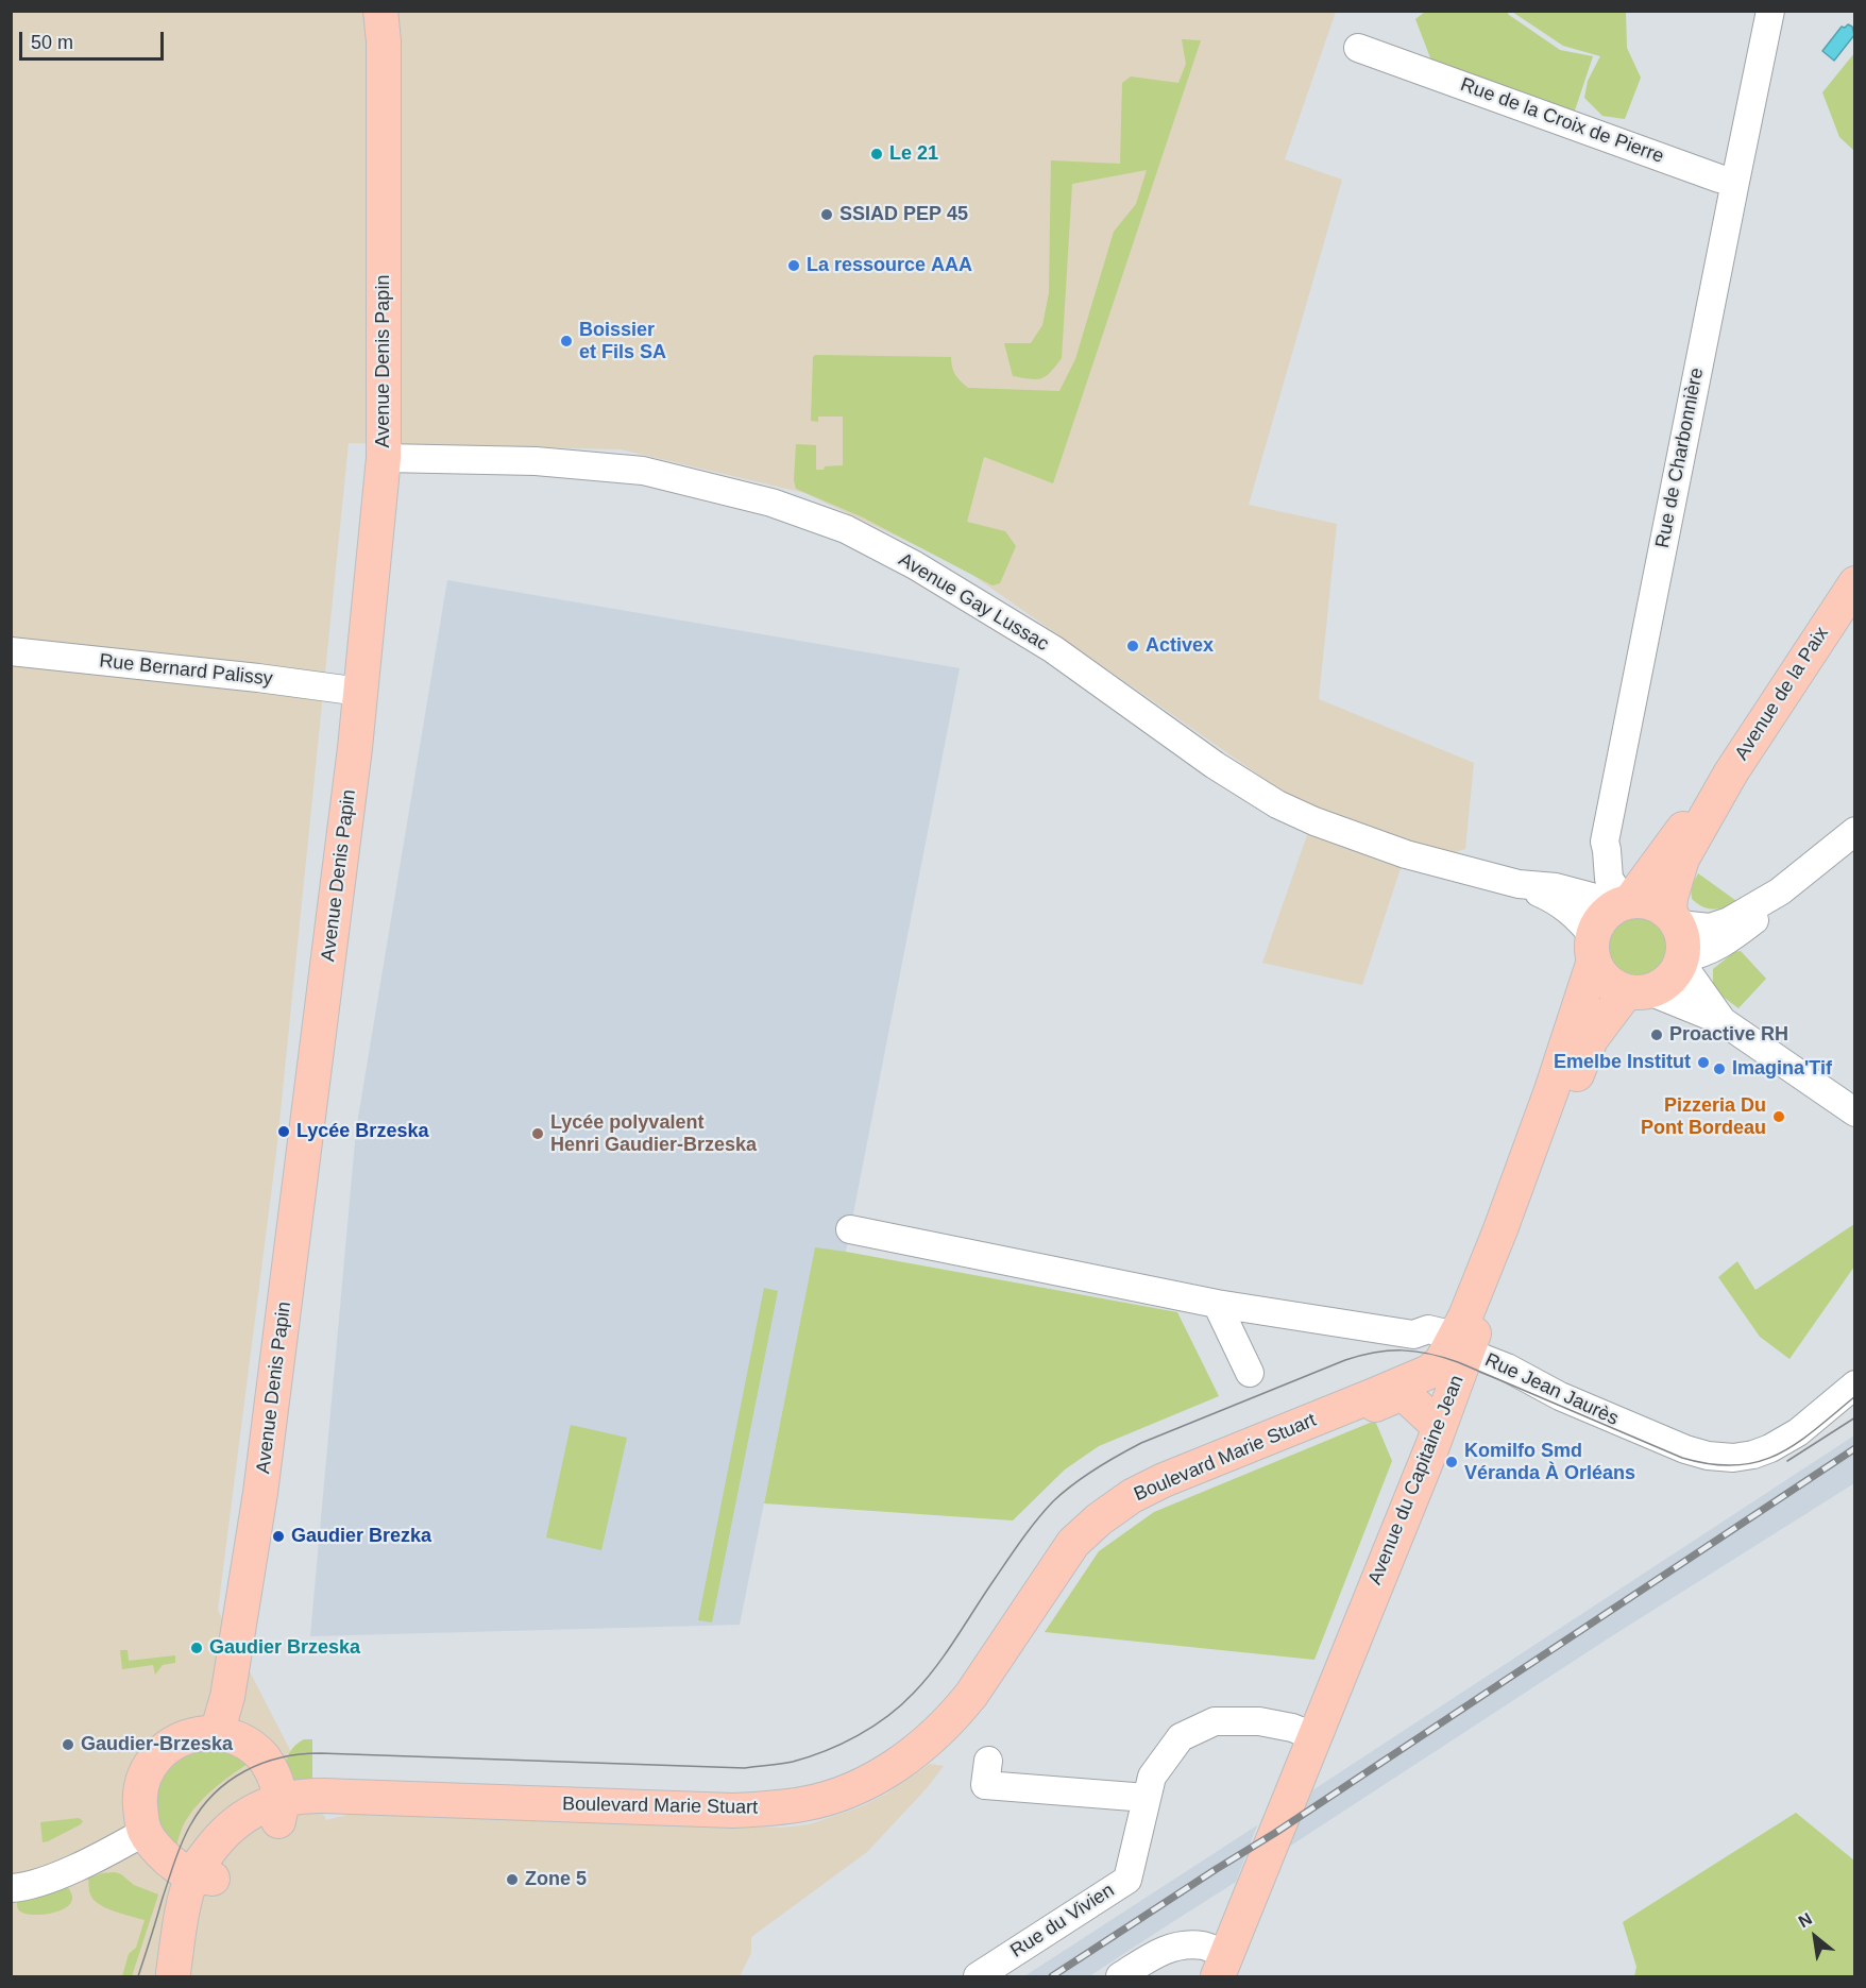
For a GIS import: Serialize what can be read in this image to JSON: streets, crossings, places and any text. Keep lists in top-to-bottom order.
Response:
{
  "streets": {
    "main road": [
      "Avenue Denis Papin",
      "Avenue de la Paix",
      "Boulevard Marie Stuart",
      "Avenue du Capitaine Jean"
    ],
    "street": [
      "Rue de la Croix de Pierre",
      "Rue de Charbonnière",
      "Avenue Gay Lussac",
      "Rue Bernard Palissy",
      "Rue Jean Jaurès",
      "Rue du Vivien"
    ]
  },
  "crossings": [
    ["Rue de la Croix de Pierre", "Rue de Charbonnière"],
    ["Avenue Denis Papin", "Avenue Gay Lussac"],
    ["Avenue Denis Papin", "Rue Bernard Palissy"],
    ["Avenue Denis Papin", "Boulevard Marie Stuart"],
    ["Rue de Charbonnière", "Avenue Gay Lussac"],
    ["Rue de Charbonnière", "Avenue de la Paix"],
    ["Rue de Charbonnière", "Avenue du Capitaine Jean"],
    ["Avenue Gay Lussac", "Avenue de la Paix"],
    ["Avenue Gay Lussac", "Avenue du Capitaine Jean"],
    ["Avenue de la Paix", "Avenue du Capitaine Jean"],
    ["Rue Jean Jaurès", "Boulevard Marie Stuart"],
    ["Rue Jean Jaurès", "Avenue du Capitaine Jean"],
    ["Boulevard Marie Stuart", "Avenue du Capitaine Jean"],
    ["Avenue du Capitaine Jean", "Rue du Vivien"]
  ],
  "places": [
    "Le 21",
    "SSIAD PEP 45",
    "La ressource AAA",
    "Boissier et Fils SA",
    "Activex",
    "Proactive RH",
    "Emelbe Institut",
    "Imagina'Tif",
    "Pizzeria Du Pont Bordeau",
    "Lycée Brzeska",
    "Lycée polyvalent Henri Gaudier-Brzeska",
    "Komilfo Smd Véranda À Orléans",
    "Gaudier Brezka",
    "Gaudier Brzeska",
    "Gaudier-Brzeska",
    "Zone 5"
  ],
  "scale_bar": "50 m",
  "north": "top left"
}
